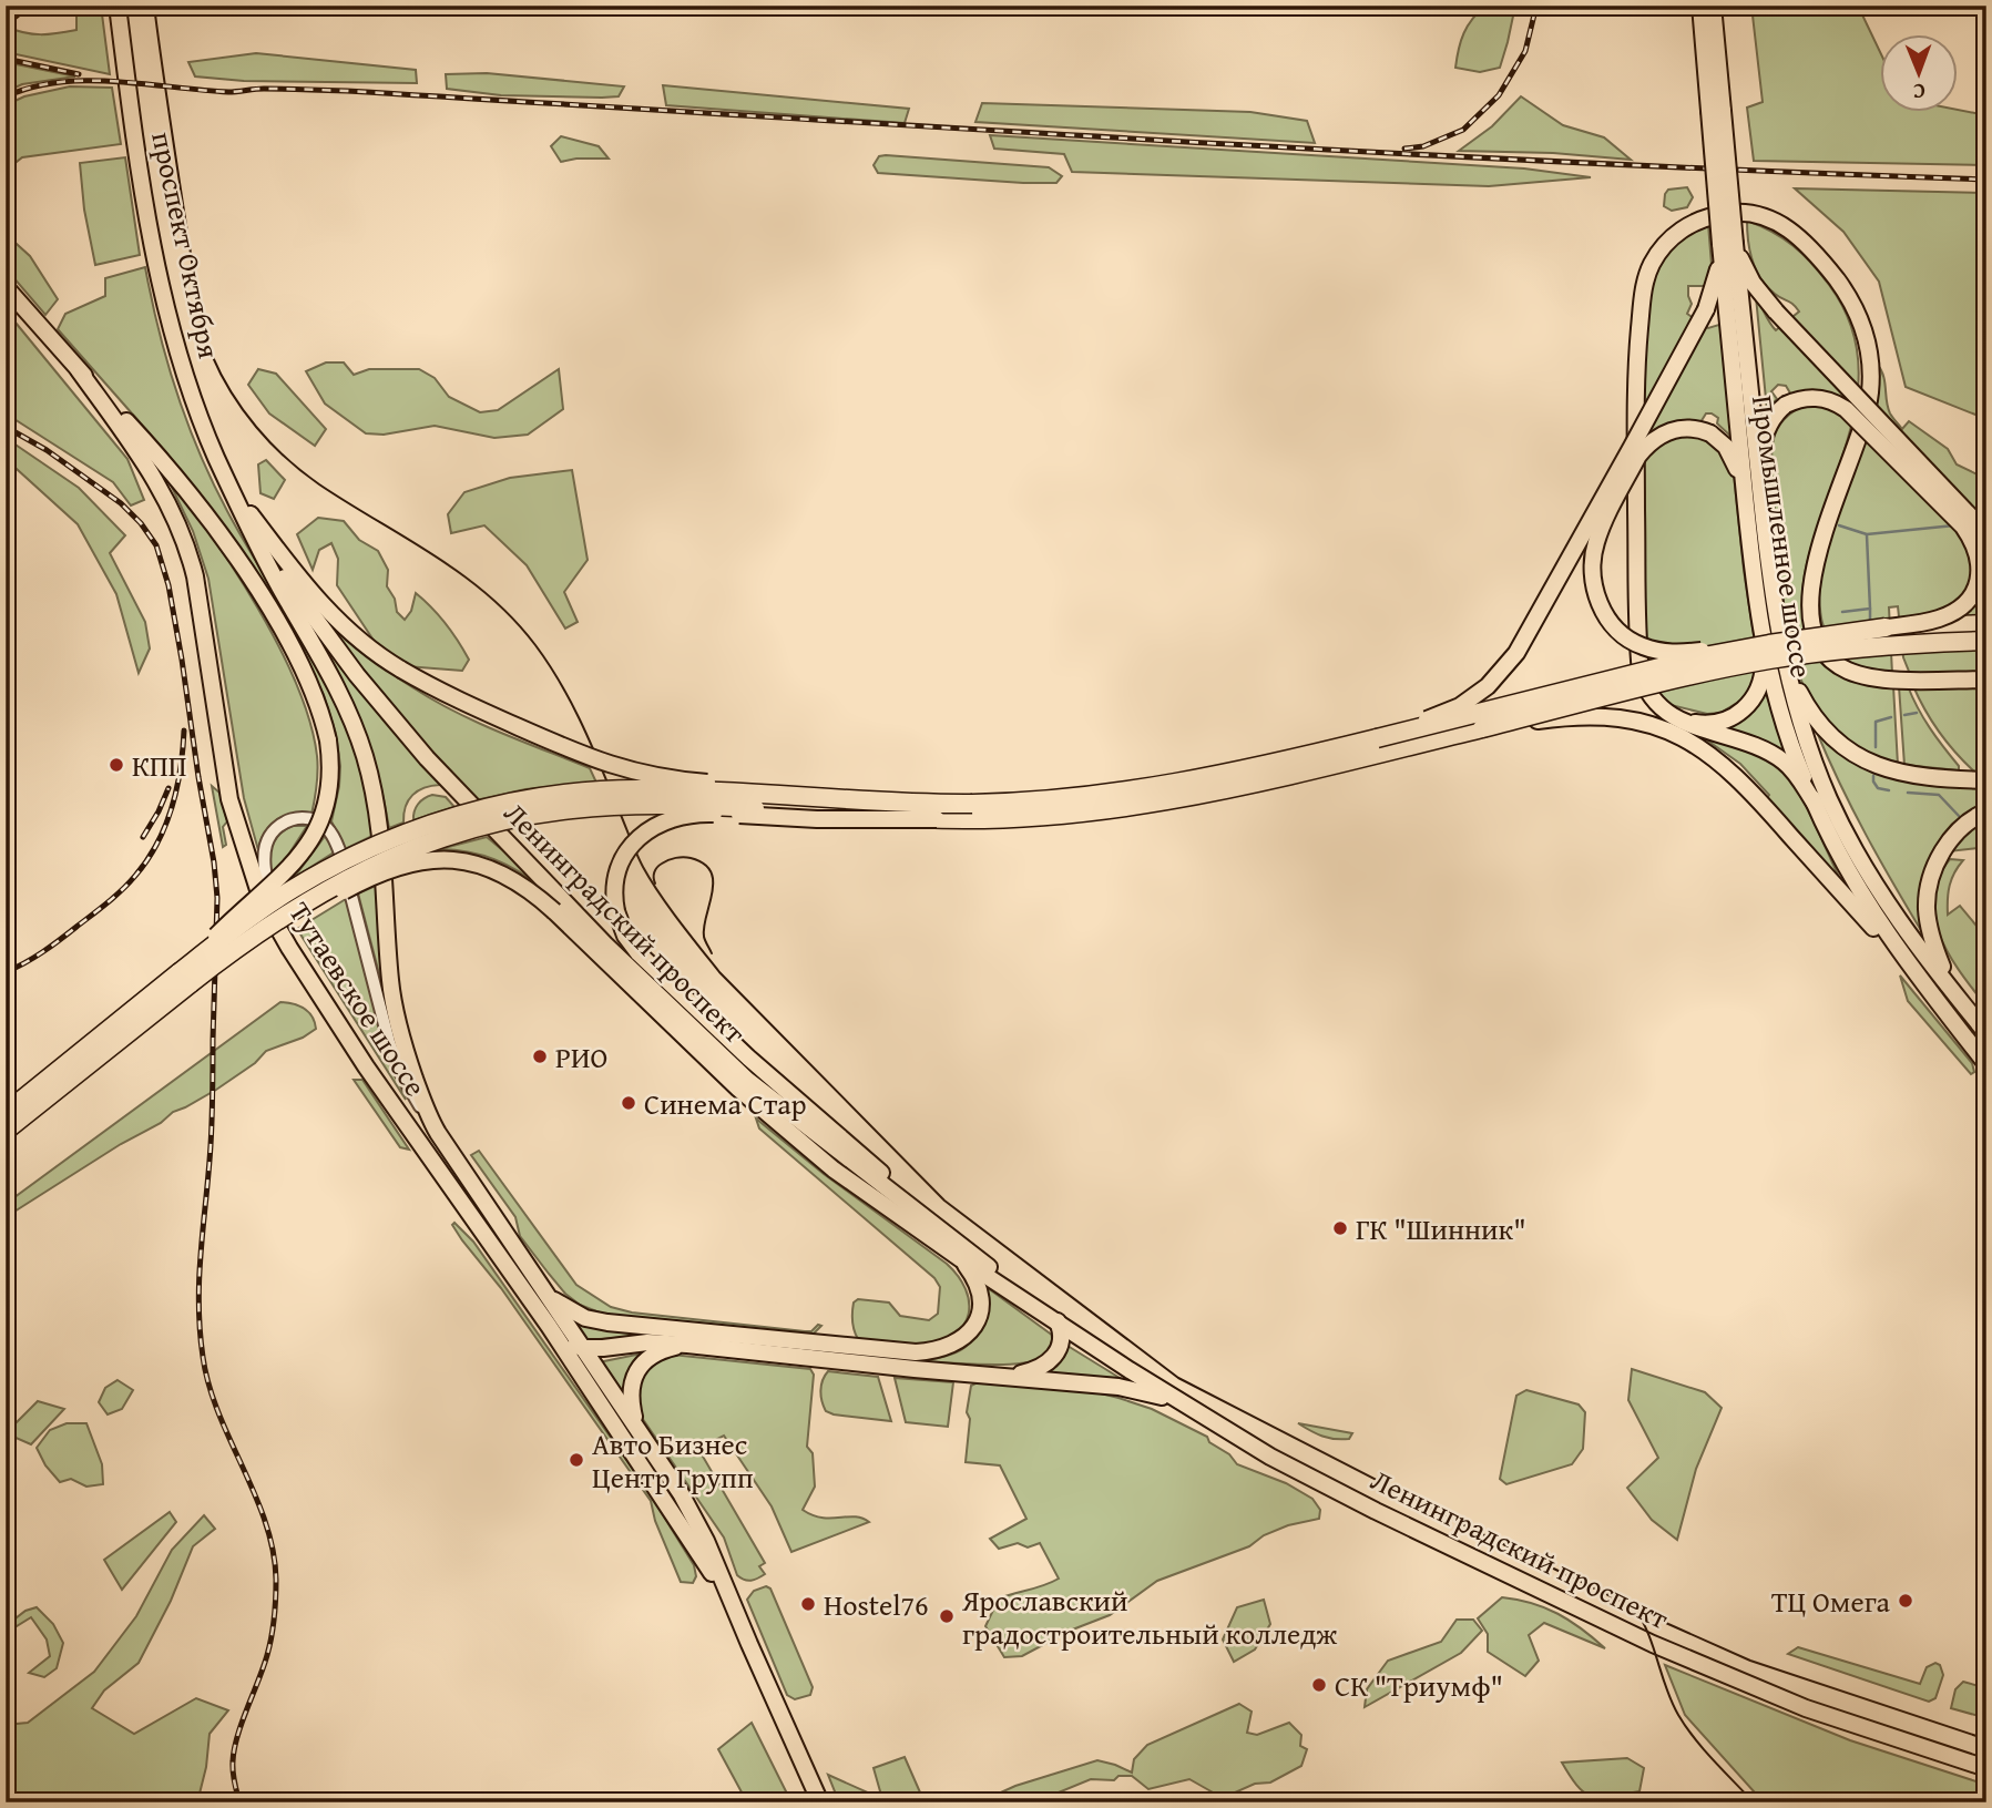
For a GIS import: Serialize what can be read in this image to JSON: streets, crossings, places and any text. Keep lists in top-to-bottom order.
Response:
{
  "streets": {
    "main road": [
      "проспект Октября",
      "Промышленное шоссе",
      "Ленинградский проспект",
      "Тутаевское шоссе"
    ]
  },
  "crossings": [
    ["проспект Октября", "Ленинградский проспект"],
    ["проспект Октября", "Тутаевское шоссе"],
    ["Ленинградский проспект", "Тутаевское шоссе"]
  ],
  "places": [
    "КПП",
    "РИО",
    "Синема Стар",
    "ГК \"Шинник\"",
    "Авто Бизнес Центр Групп",
    "ТЦ Омега",
    "Hostel76",
    "Ярославский градостроительный колледж",
    "СК \"Триумф\""
  ],
  "north": "bottom"
}
